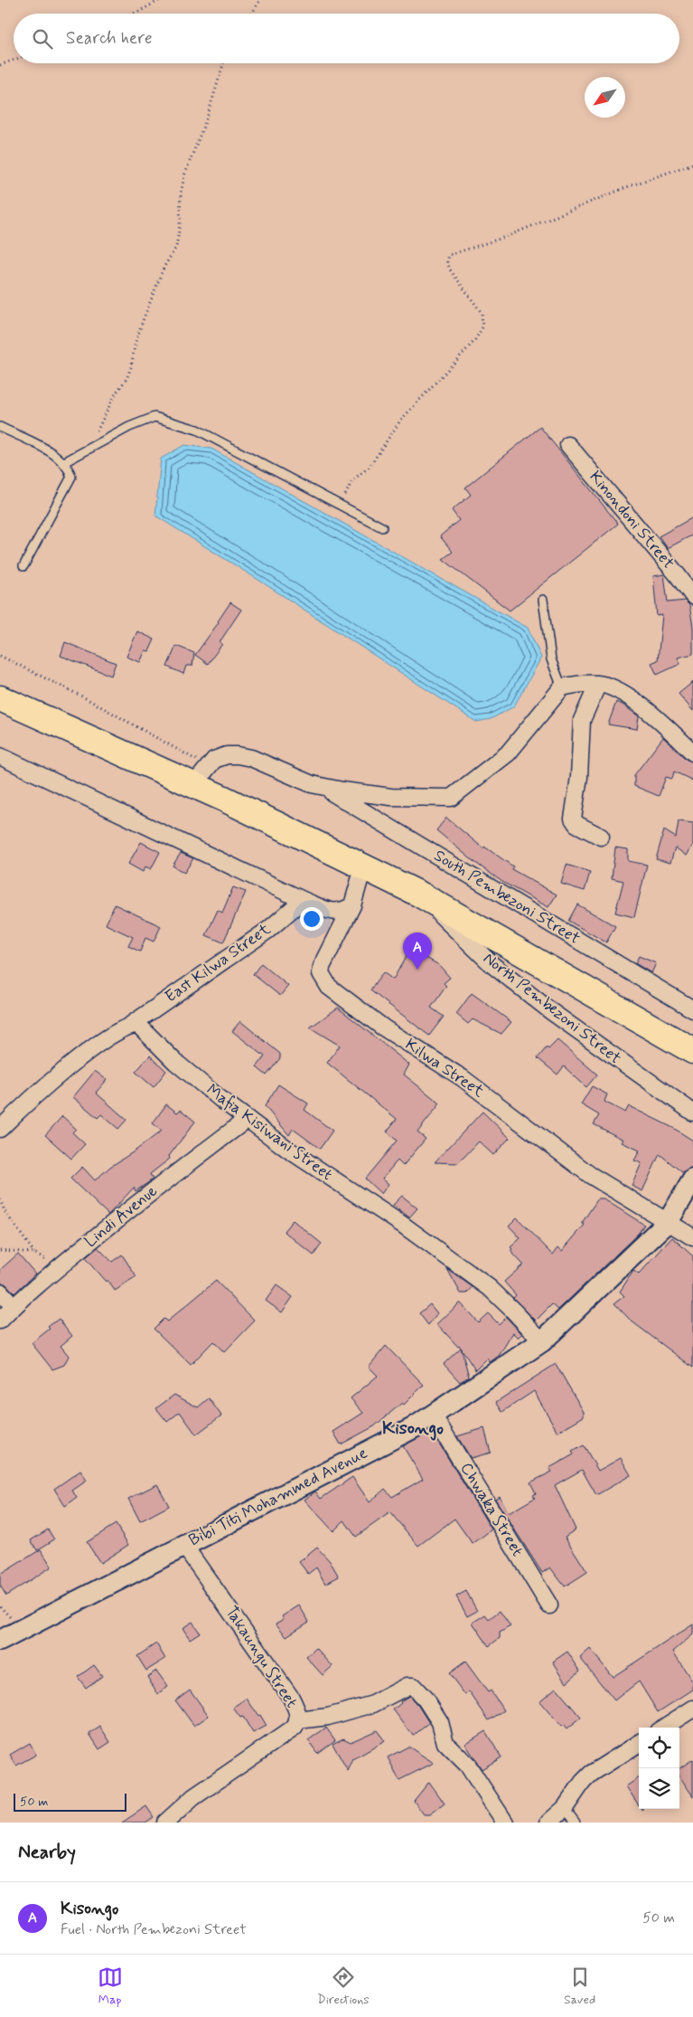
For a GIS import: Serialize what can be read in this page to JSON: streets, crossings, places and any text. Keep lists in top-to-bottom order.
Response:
{
  "streets": {
    "street": [
      "Kinondoni Street",
      "South Pembezoni Street",
      "East Kilwa Street",
      "North Pembezoni Street",
      "Kilwa Street",
      "Mafia Kisiwani Street",
      "Lindi Avenue",
      "Bibi Titi Mohammed Avenue",
      "Chwaka Street",
      "Takaungu Street"
    ]
  },
  "crossings": [
    ["East Kilwa Street", "Mafia Kisiwani Street"],
    ["Kilwa Street", "Bibi Titi Mohammed Avenue"],
    ["Mafia Kisiwani Street", "Lindi Avenue"],
    ["Mafia Kisiwani Street", "Bibi Titi Mohammed Avenue"],
    ["Bibi Titi Mohammed Avenue", "Chwaka Street"],
    ["Bibi Titi Mohammed Avenue", "Takaungu Street"]
  ],
  "districts": ["Kisongo"],
  "scale_bar": "50 m",
  "north": "bottom left",
  "page": {
    "search": "Search here",
    "pins": "A",
    "scale": "50 m",
    "heading": "Nearby",
    "list": [
      {
        "mark": "A",
        "name": "Kisongo",
        "note": "Fuel · North Pembezoni Street",
        "value": "50 m"
      }
    ],
    "nav": ["Map", "Directions", "Saved"]
  }
}
